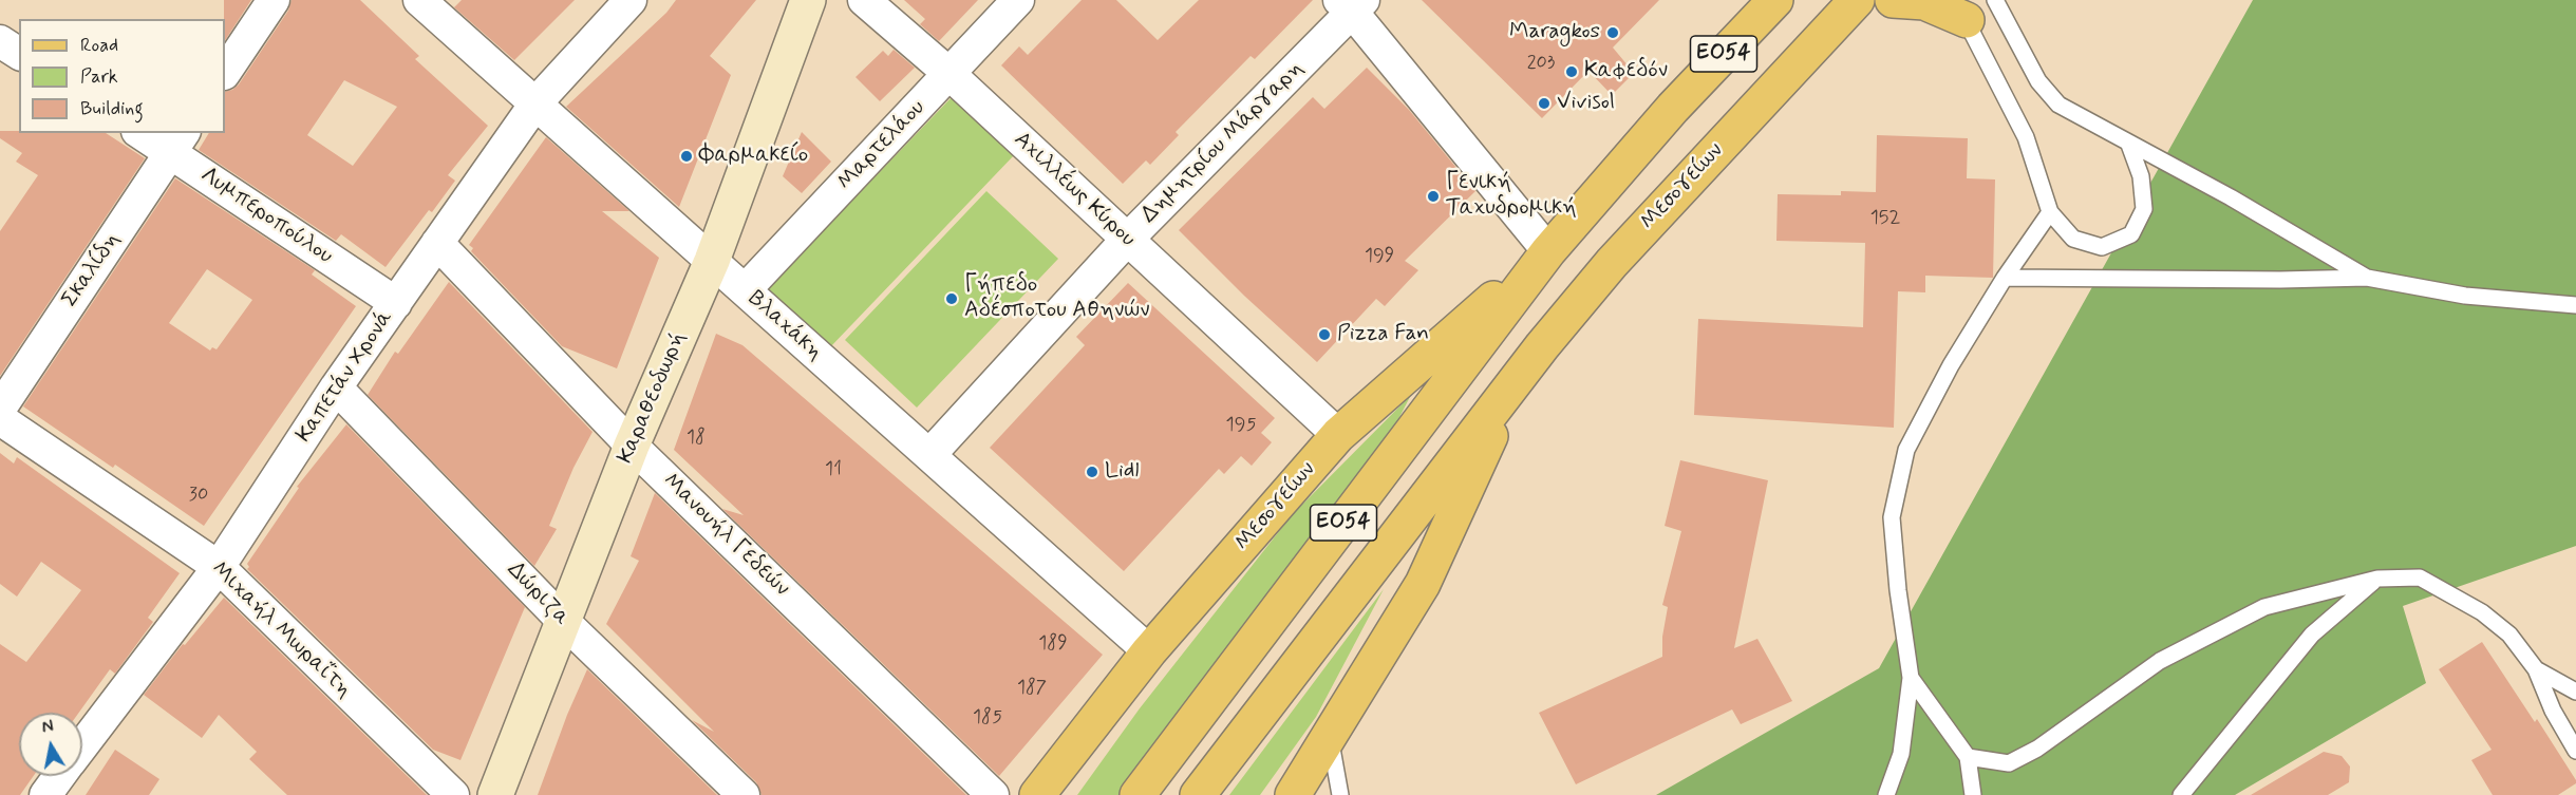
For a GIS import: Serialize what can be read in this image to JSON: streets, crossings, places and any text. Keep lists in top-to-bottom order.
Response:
{
  "streets": {
    "main road": ["ΕΟ54", "Μεσογείων"],
    "street": [
      "Δημητρίου Μάργαρη",
      "Μαρτελάου",
      "Αχιλλέως Κύρου",
      "Λυμπεροπούλου",
      "Σκαλίδη",
      "Βλαχάκη",
      "Καπετάν Χρονά",
      "Καραθεοδωρή",
      "Μανουήλ Γεδεών",
      "Δώριζα",
      "Μιχαήλ Μωραΐτη"
    ]
  },
  "crossings": [
    ["Δημητρίου Μάργαρη", "Αχιλλέως Κύρου"],
    ["Δημητρίου Μάργαρη", "Βλαχάκη"],
    ["Μαρτελάου", "Αχιλλέως Κύρου"],
    ["Μαρτελάου", "Βλαχάκη"],
    ["Μεσογείων", "Αχιλλέως Κύρου"],
    ["Μεσογείων", "Βλαχάκη"],
    ["Λυμπεροπούλου", "Σκαλίδη"],
    ["Λυμπεροπούλου", "Καπετάν Χρονά"],
    ["Βλαχάκη", "Καπετάν Χρονά"],
    ["Βλαχάκη", "Καραθεοδωρή"],
    ["Καπετάν Χρονά", "Μανουήλ Γεδεών"],
    ["Καπετάν Χρονά", "Δώριζα"],
    ["Καπετάν Χρονά", "Μιχαήλ Μωραΐτη"],
    ["Καραθεοδωρή", "Μανουήλ Γεδεών"],
    ["Καραθεοδωρή", "Δώριζα"]
  ],
  "places": [
    "Maragkos",
    "Καφεδόν",
    "Vivisol",
    "Φαρμακείο",
    "Γενική Ταχυδρομική",
    "Γήπεδο Αδέσποτου Αθηνών",
    "Pizza Fan",
    "Lidl"
  ],
  "house_numbers": [
    "203",
    "152",
    "199",
    "195",
    "18",
    "11",
    "30",
    "189",
    "187",
    "185"
  ],
  "legend": ["Road", "Park", "Building"],
  "north": "top"
}
